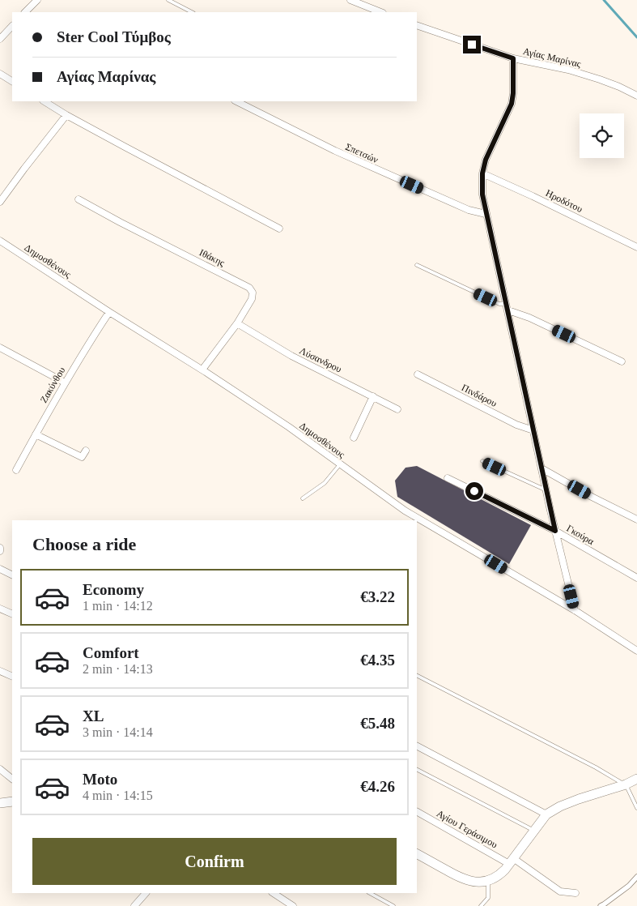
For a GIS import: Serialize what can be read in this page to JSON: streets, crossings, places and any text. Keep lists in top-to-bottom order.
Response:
{
  "streets": {
    "street": [
      "Αγίας Μαρίνας",
      "Σπετσών",
      "Ηροδότου",
      "Ιθάκης",
      "Δημοσθένους",
      "Λύσανδρου",
      "Ζακύνθου",
      "Πινδάρου",
      "Γκούρα",
      "Αγίου Γεράσιμου"
    ]
  },
  "crossings": [
    ["Ιθάκης", "Δημοσθένους"],
    ["Ιθάκης", "Λύσανδρου"],
    ["Δημοσθένους", "Ζακύνθου"]
  ],
  "page": {
    "banner": ["Ster Cool Τύμβος", "Αγίας Μαρίνας"],
    "heading": "Choose a ride",
    "list": [
      {
        "name": "Economy",
        "note": "1 min · 14:12",
        "value": "€3.22"
      },
      {
        "name": "Comfort",
        "note": "2 min · 14:13",
        "value": "€4.35"
      },
      {
        "name": "XL",
        "note": "3 min · 14:14",
        "value": "€5.48"
      },
      {
        "name": "Moto",
        "note": "4 min · 14:15",
        "value": "€4.26"
      }
    ],
    "buttons": "Confirm"
  }
}
